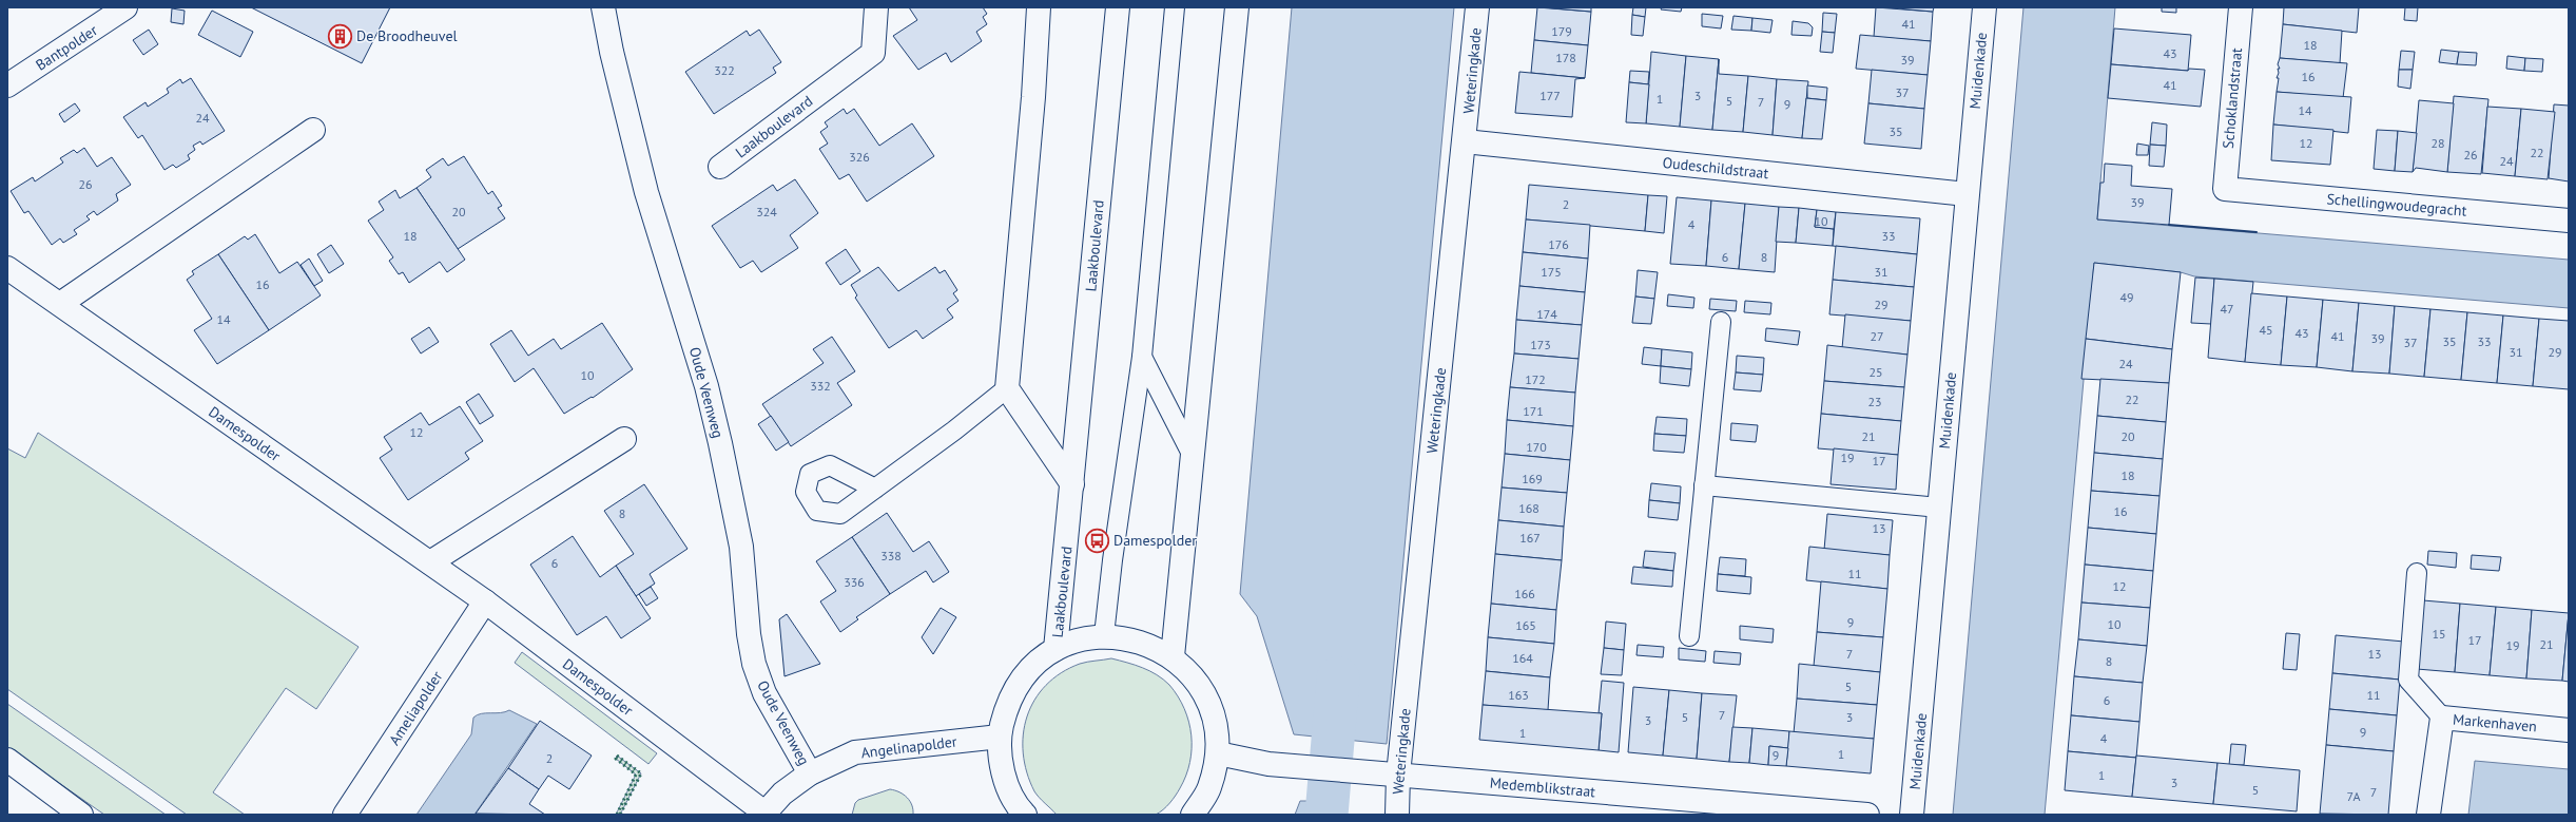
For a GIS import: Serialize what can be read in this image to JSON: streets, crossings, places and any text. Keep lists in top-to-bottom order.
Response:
{
  "streets": {
    "street": [
      "Bantpolder",
      "Weteringkade",
      "Muidenkade",
      "Schoklandstraat",
      "Laakboulevard",
      "Oudeschildstraat",
      "Schellingwoudegracht",
      "Oude Veenweg",
      "Damespolder",
      "Ameliapolder",
      "Markenhaven",
      "Angelinapolder",
      "Medemblikstraat"
    ]
  },
  "crossings": [
    ["Weteringkade", "Oudeschildstraat"],
    ["Weteringkade", "Medemblikstraat"],
    ["Muidenkade", "Oudeschildstraat"],
    ["Schoklandstraat", "Schellingwoudegracht"],
    ["Oude Veenweg", "Angelinapolder"],
    ["Damespolder", "Ameliapolder"],
    ["Damespolder", "Angelinapolder"]
  ],
  "places": {
    "building": ["De Broodheuvel"],
    "bus stop": ["Damespolder"]
  },
  "house_numbers": [
    "41",
    "179",
    "18",
    "43",
    "178",
    "39",
    "322",
    "16",
    "41",
    "37",
    "177",
    "3",
    "1",
    "5",
    "7",
    "9",
    "14",
    "24",
    "35",
    "12",
    "28",
    "22",
    "26",
    "326",
    "24",
    "26",
    "39",
    "2",
    "20",
    "324",
    "10",
    "4",
    "18",
    "33",
    "176",
    "6",
    "8",
    "175",
    "31",
    "16",
    "49",
    "29",
    "47",
    "174",
    "14",
    "45",
    "43",
    "27",
    "41",
    "39",
    "35",
    "33",
    "37",
    "173",
    "31",
    "29",
    "24",
    "25",
    "10",
    "172",
    "332",
    "22",
    "23",
    "171",
    "12",
    "21",
    "20",
    "170",
    "19",
    "17",
    "18",
    "169",
    "168",
    "16",
    "8",
    "13",
    "167",
    "338",
    "6",
    "11",
    "336",
    "12",
    "166",
    "9",
    "10",
    "165",
    "15",
    "17",
    "21",
    "19",
    "7",
    "13",
    "164",
    "8",
    "5",
    "163",
    "11",
    "6",
    "7",
    "5",
    "3",
    "3",
    "9",
    "1",
    "4",
    "1",
    "9",
    "2",
    "1",
    "3",
    "5",
    "7",
    "7A"
  ]
}
